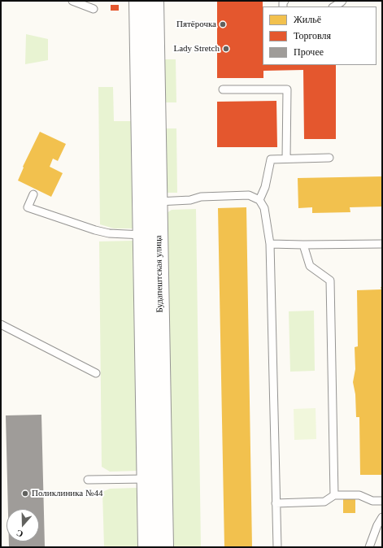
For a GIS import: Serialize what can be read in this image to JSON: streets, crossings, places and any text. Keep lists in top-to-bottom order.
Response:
{
  "streets": {
    "street": ["Будапештская улица"]
  },
  "places": ["Пятёрочка", "Lady Stretch", "Поликлиника №44"],
  "legend": ["Жильё", "Торговля", "Прочее"],
  "north": "bottom"
}
